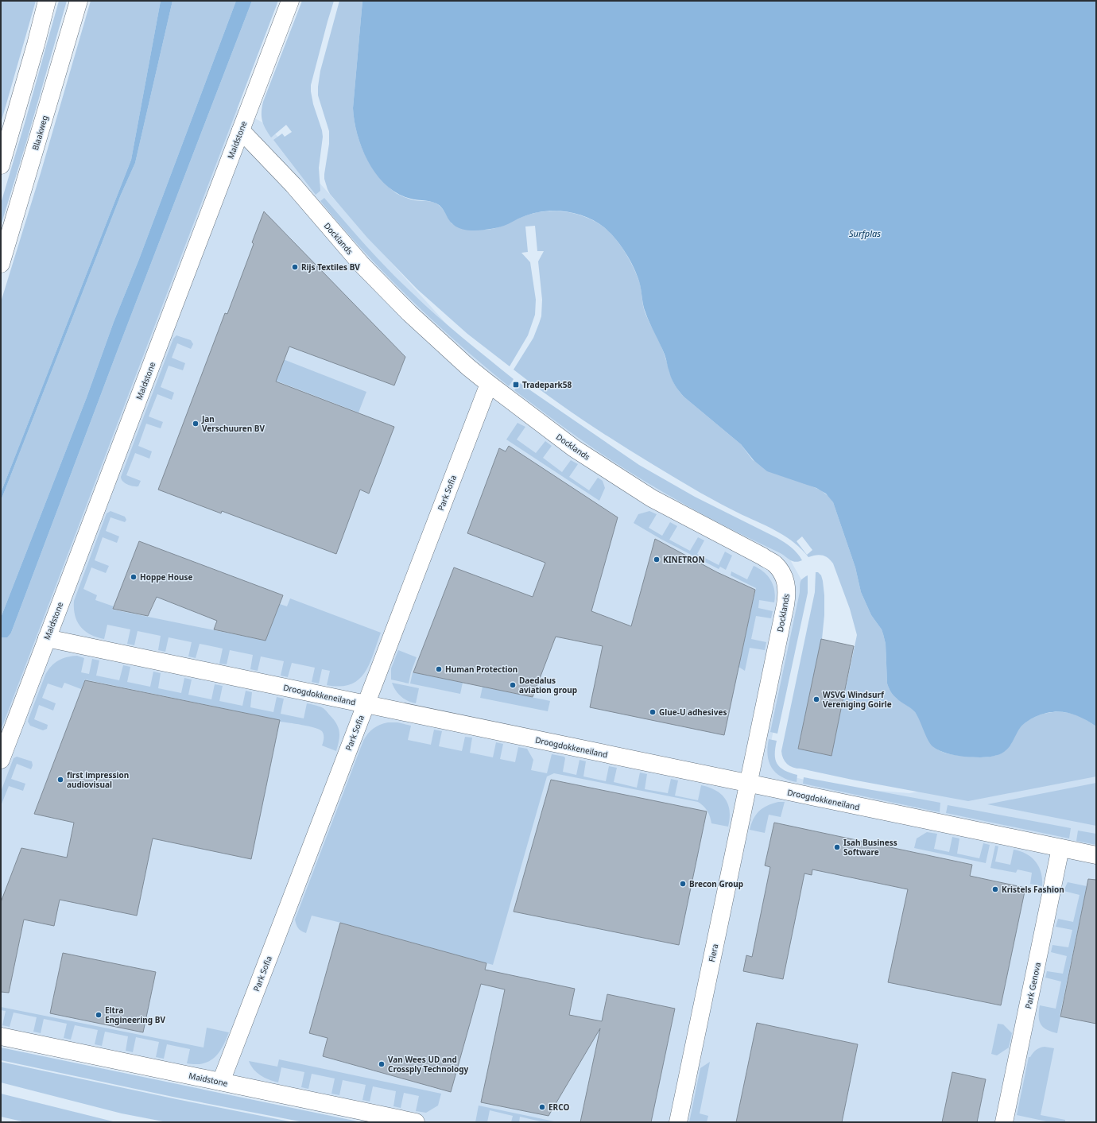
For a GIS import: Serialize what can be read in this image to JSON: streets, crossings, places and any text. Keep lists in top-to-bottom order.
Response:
{
  "streets": {
    "street": [
      "Blaakweg",
      "Maidstone",
      "Docklands",
      "Park Sofia",
      "Droogdokkeneiland",
      "Fiera",
      "Park Genova"
    ]
  },
  "crossings": [
    ["Maidstone", "Docklands"],
    ["Maidstone", "Park Sofia"],
    ["Maidstone", "Droogdokkeneiland"],
    ["Docklands", "Park Sofia"],
    ["Docklands", "Droogdokkeneiland"],
    ["Docklands", "Fiera"],
    ["Park Sofia", "Droogdokkeneiland"],
    ["Droogdokkeneiland", "Fiera"],
    ["Droogdokkeneiland", "Park Genova"]
  ],
  "water": ["Surfplas"],
  "places": {
    "other": [
      "Rijs Textiles BV",
      "Jan Verschuuren BV",
      "KINETRON",
      "Hoppe House",
      "Human Protection",
      "Daedalus aviation group",
      "WSVG Windsurf Vereniging Goirle",
      "Glue-U adhesives",
      "first impression audiovisual",
      "Isah Business Software",
      "Brecon Group",
      "Kristels Fashion",
      "Eltra Engineering BV",
      "Van Wees UD and Crossply Technology",
      "ERCO"
    ],
    "transit": ["Tradepark58"]
  }
}
